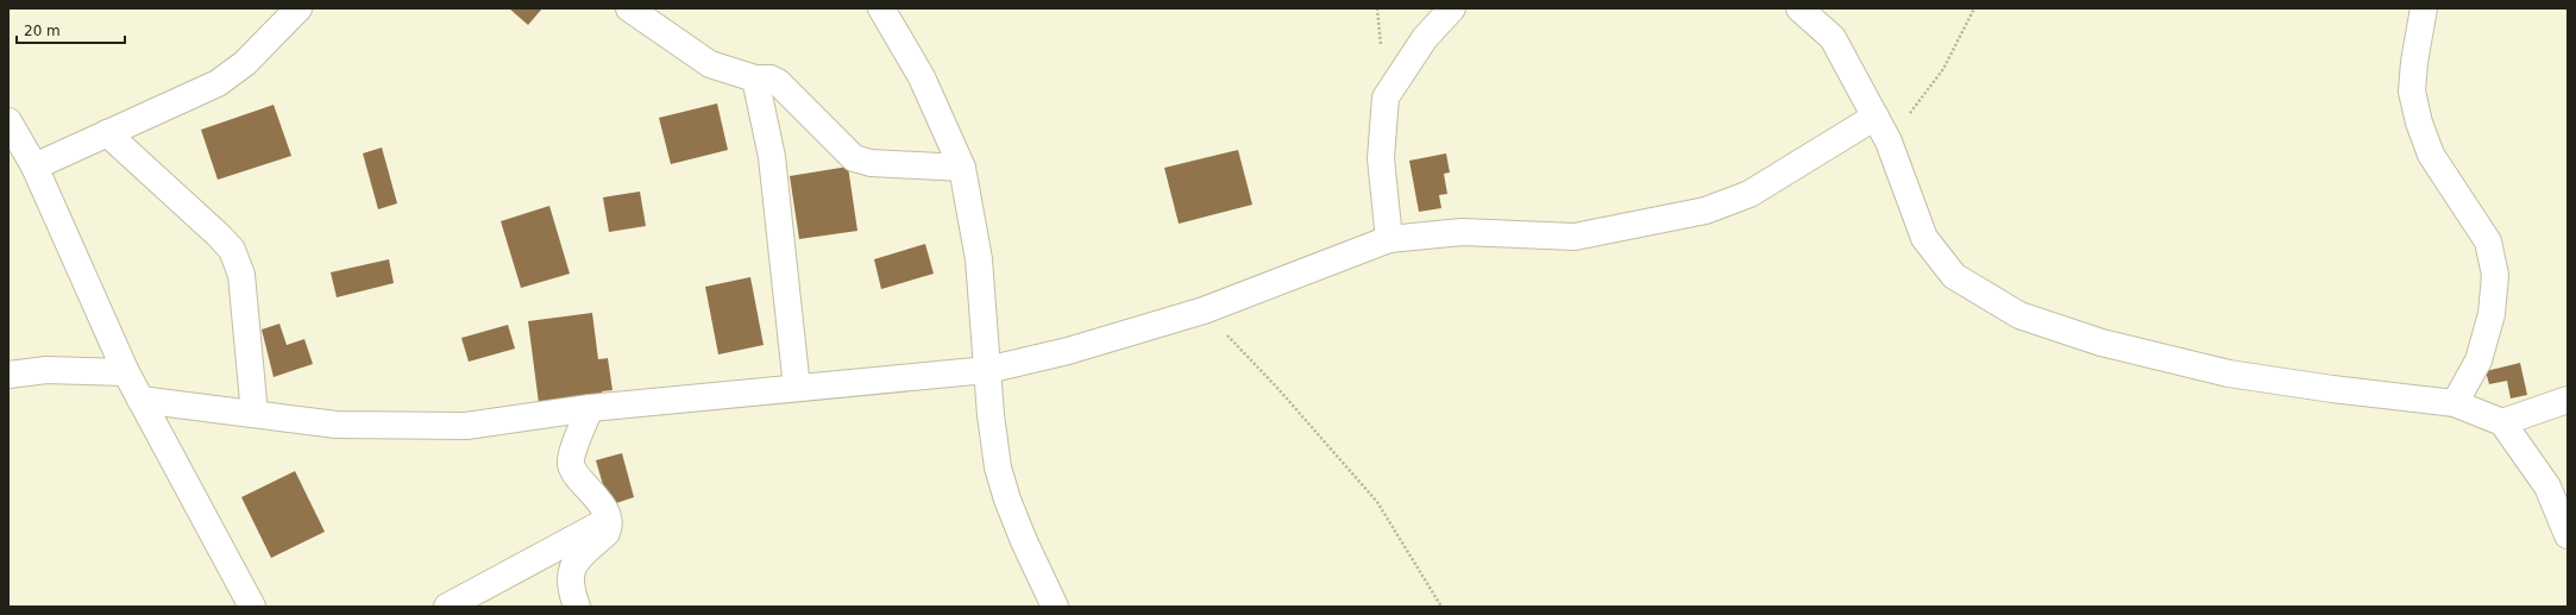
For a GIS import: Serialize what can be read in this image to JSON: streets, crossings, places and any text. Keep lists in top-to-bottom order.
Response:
{
  "scale_bar": "20 m"
}
